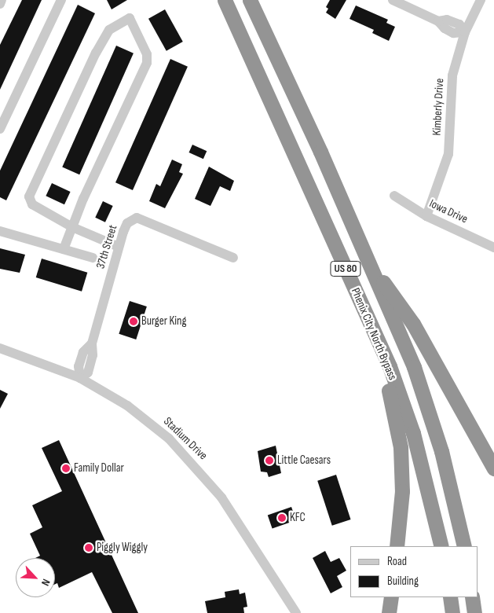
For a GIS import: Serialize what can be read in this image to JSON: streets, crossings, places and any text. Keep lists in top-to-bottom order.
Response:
{
  "streets": {
    "highway": ["US 80", "Phenix City North Bypass"],
    "street": [
      "Kimberly Drive",
      "Iowa Drive",
      "37th Street",
      "Stadium Drive"
    ]
  },
  "crossings": [
    ["Kimberly Drive", "Iowa Drive"],
    ["37th Street", "Stadium Drive"]
  ],
  "places": [
    "Burger King",
    "Little Caesars",
    "Family Dollar",
    "KFC",
    "Piggly Wiggly"
  ],
  "legend": ["Road", "Building"],
  "north": "bottom right"
}
